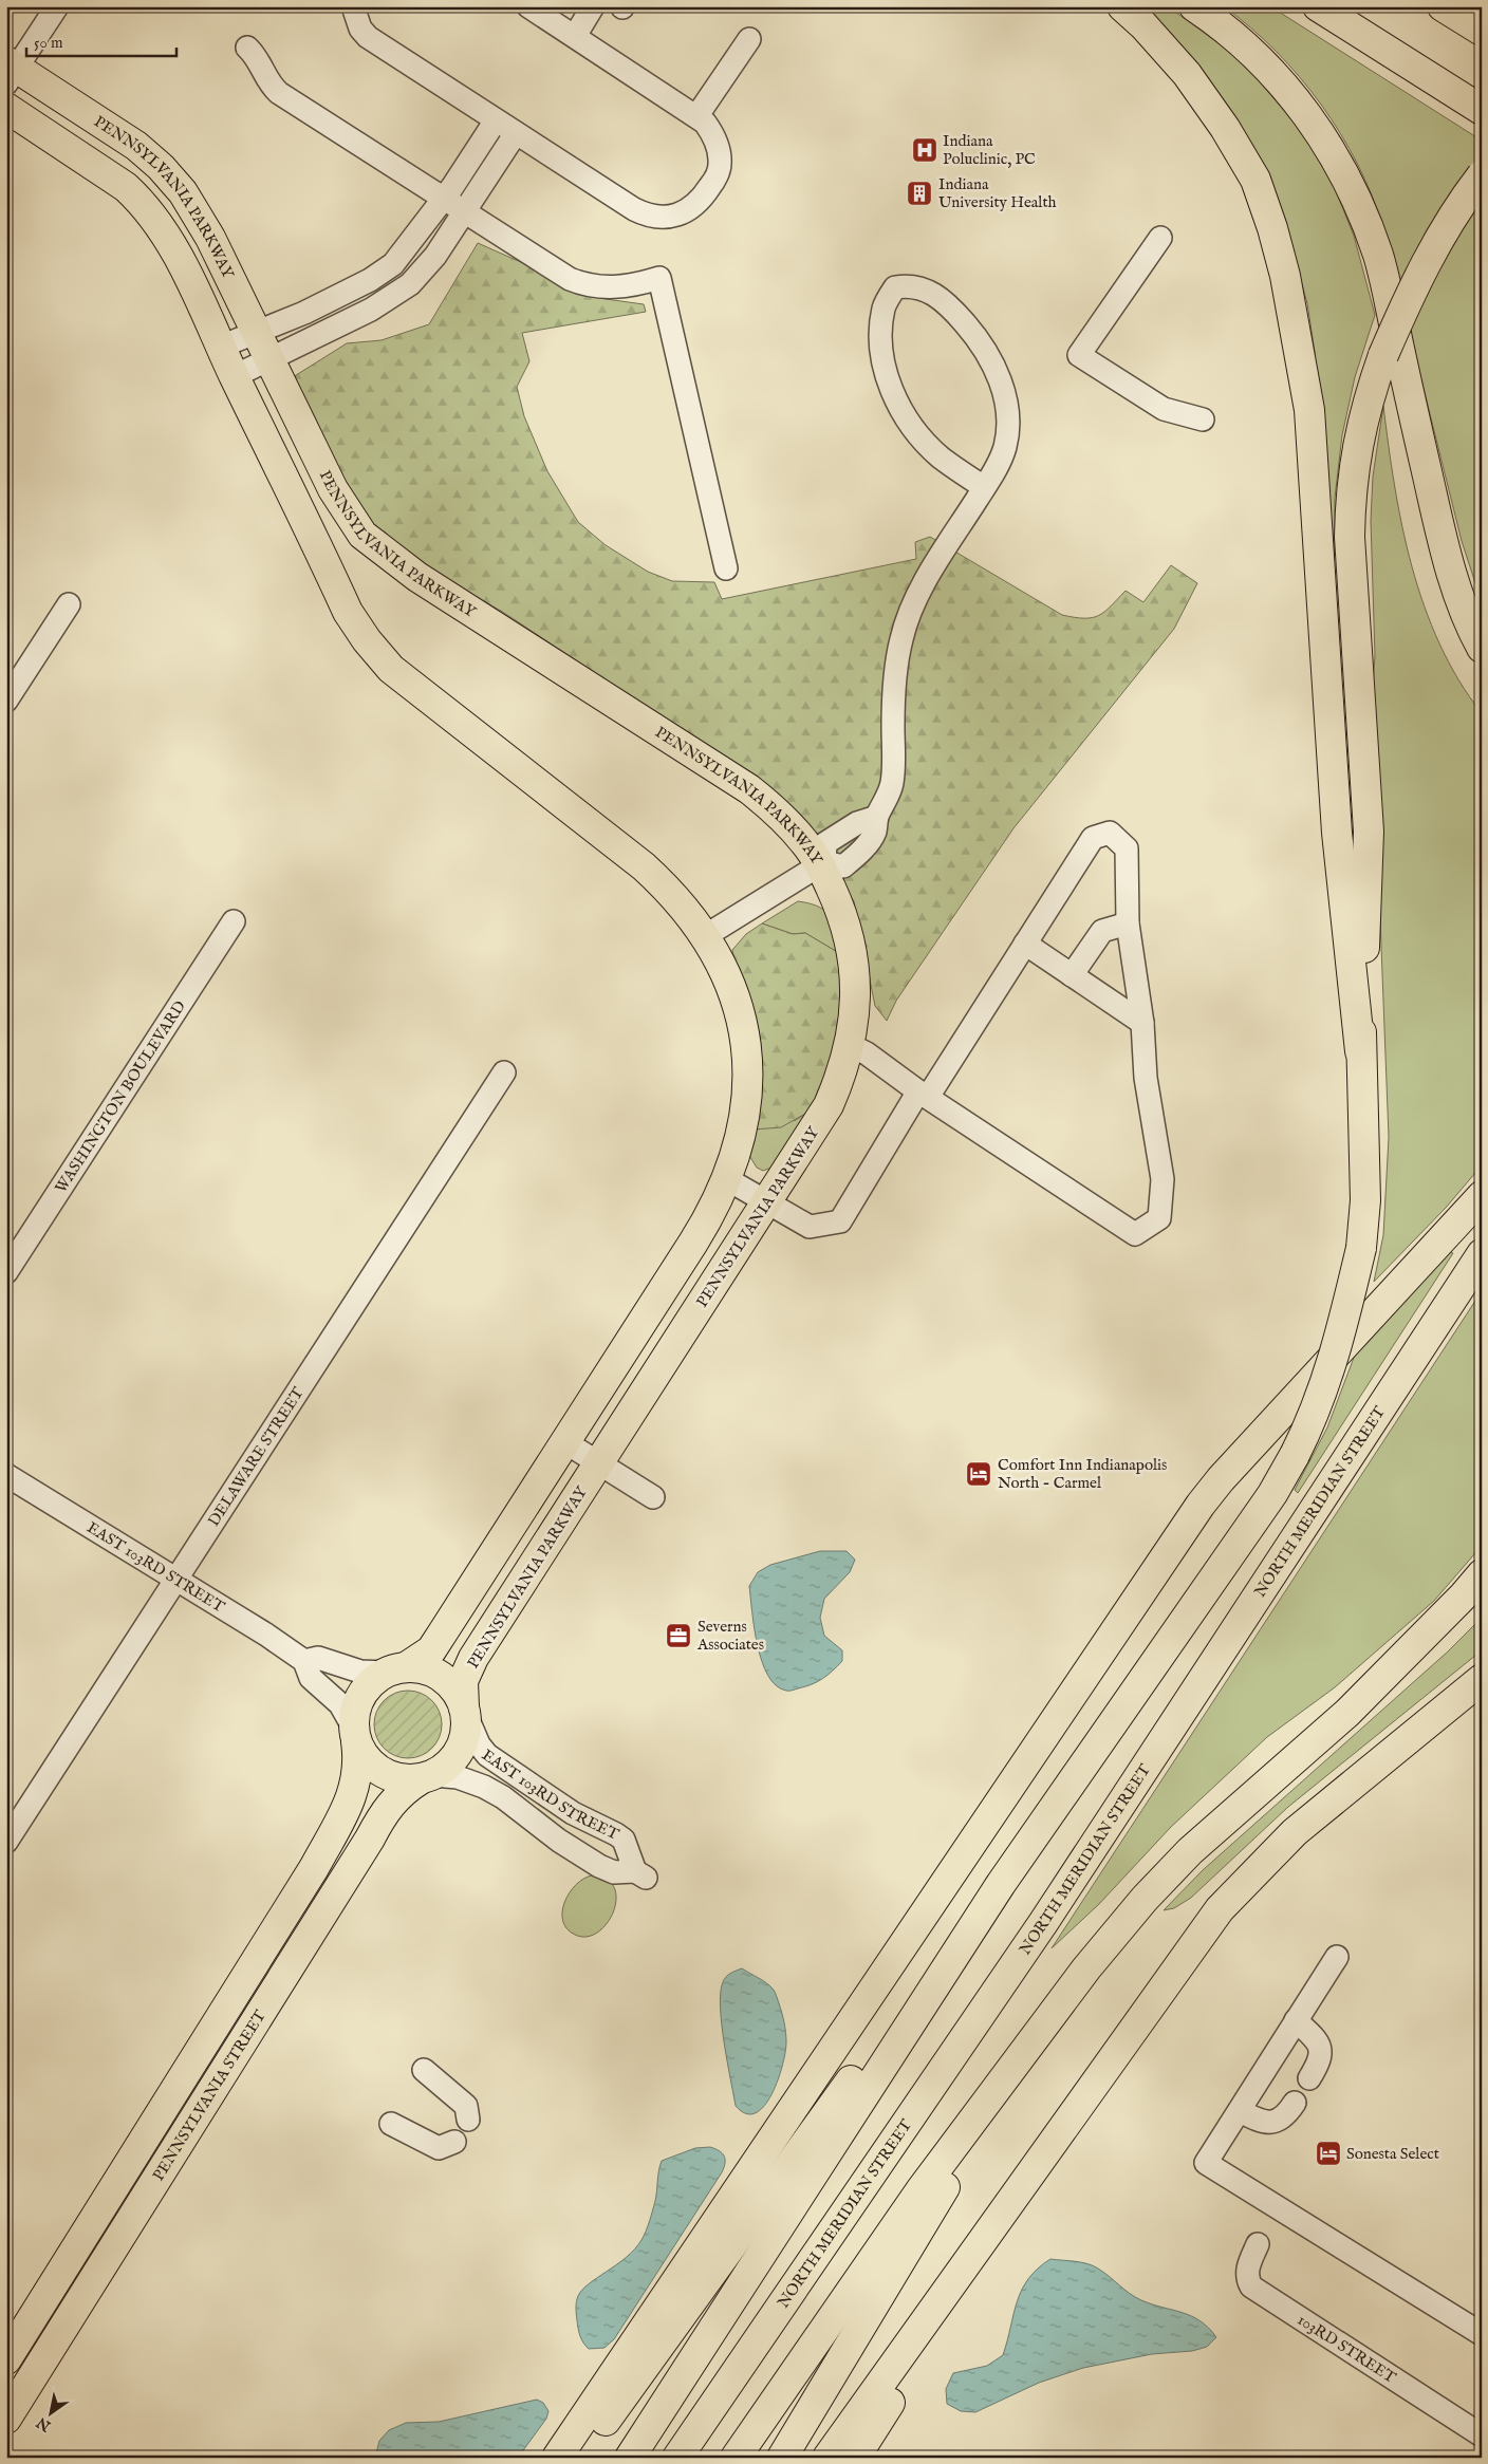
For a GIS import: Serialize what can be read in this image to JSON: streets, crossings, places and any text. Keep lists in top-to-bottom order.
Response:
{
  "streets": {
    "main road": ["PENNSYLVANIA PARKWAY", "NORTH MERIDIAN STREET", "PENNSYLVANIA STREET"],
    "street": [
      "WASHINGTON BOULEVARD",
      "DELAWARE STREET",
      "EAST 103RD STREET",
      "103RD STREET"
    ]
  },
  "crossings": [
    ["PENNSYLVANIA PARKWAY", "EAST 103RD STREET"],
    ["PENNSYLVANIA PARKWAY", "PENNSYLVANIA STREET"],
    ["DELAWARE STREET", "EAST 103RD STREET"],
    ["EAST 103RD STREET", "PENNSYLVANIA STREET"]
  ],
  "places": {
    "hospital": ["Indiana Poluclinic, PC"],
    "building": ["Indiana University Health"],
    "hotel": ["Comfort Inn Indianapolis North - Carmel", "Sonesta Select"],
    "office": ["Severns Associates"]
  },
  "scale_bar": "50 m",
  "north": "bottom left"
}
